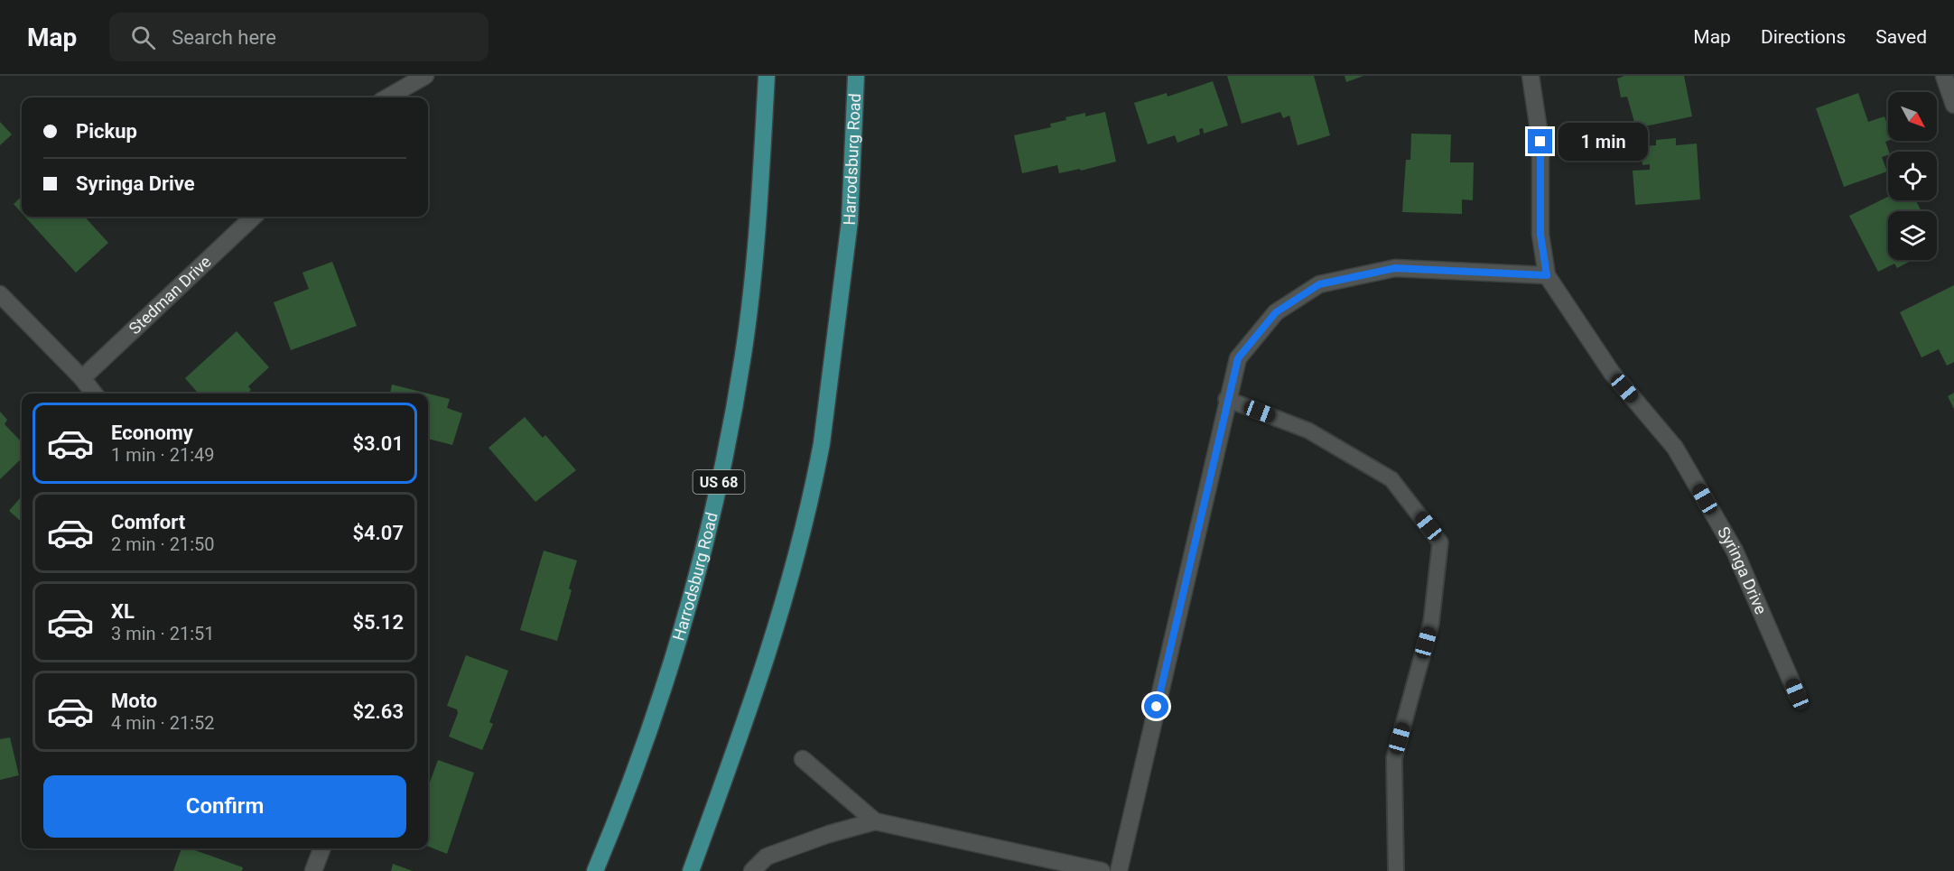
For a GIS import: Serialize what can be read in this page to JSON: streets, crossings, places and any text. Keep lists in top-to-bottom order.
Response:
{
  "streets": {
    "main road": ["Harrodsburg Road", "US 68"],
    "street": ["Stedman Drive", "Syringa Drive"]
  },
  "north": "bottom right",
  "page": {
    "header": "Map",
    "search": "Search here",
    "nav": ["Map", "Directions", "Saved"],
    "banner": ["Pickup", "Syringa Drive"],
    "bubble": "1 min",
    "list": [
      {
        "name": "Economy",
        "note": "1 min · 21:49",
        "value": "$3.01"
      },
      {
        "name": "Comfort",
        "note": "2 min · 21:50",
        "value": "$4.07"
      },
      {
        "name": "XL",
        "note": "3 min · 21:51",
        "value": "$5.12"
      },
      {
        "name": "Moto",
        "note": "4 min · 21:52",
        "value": "$2.63"
      }
    ],
    "buttons": "Confirm"
  }
}
